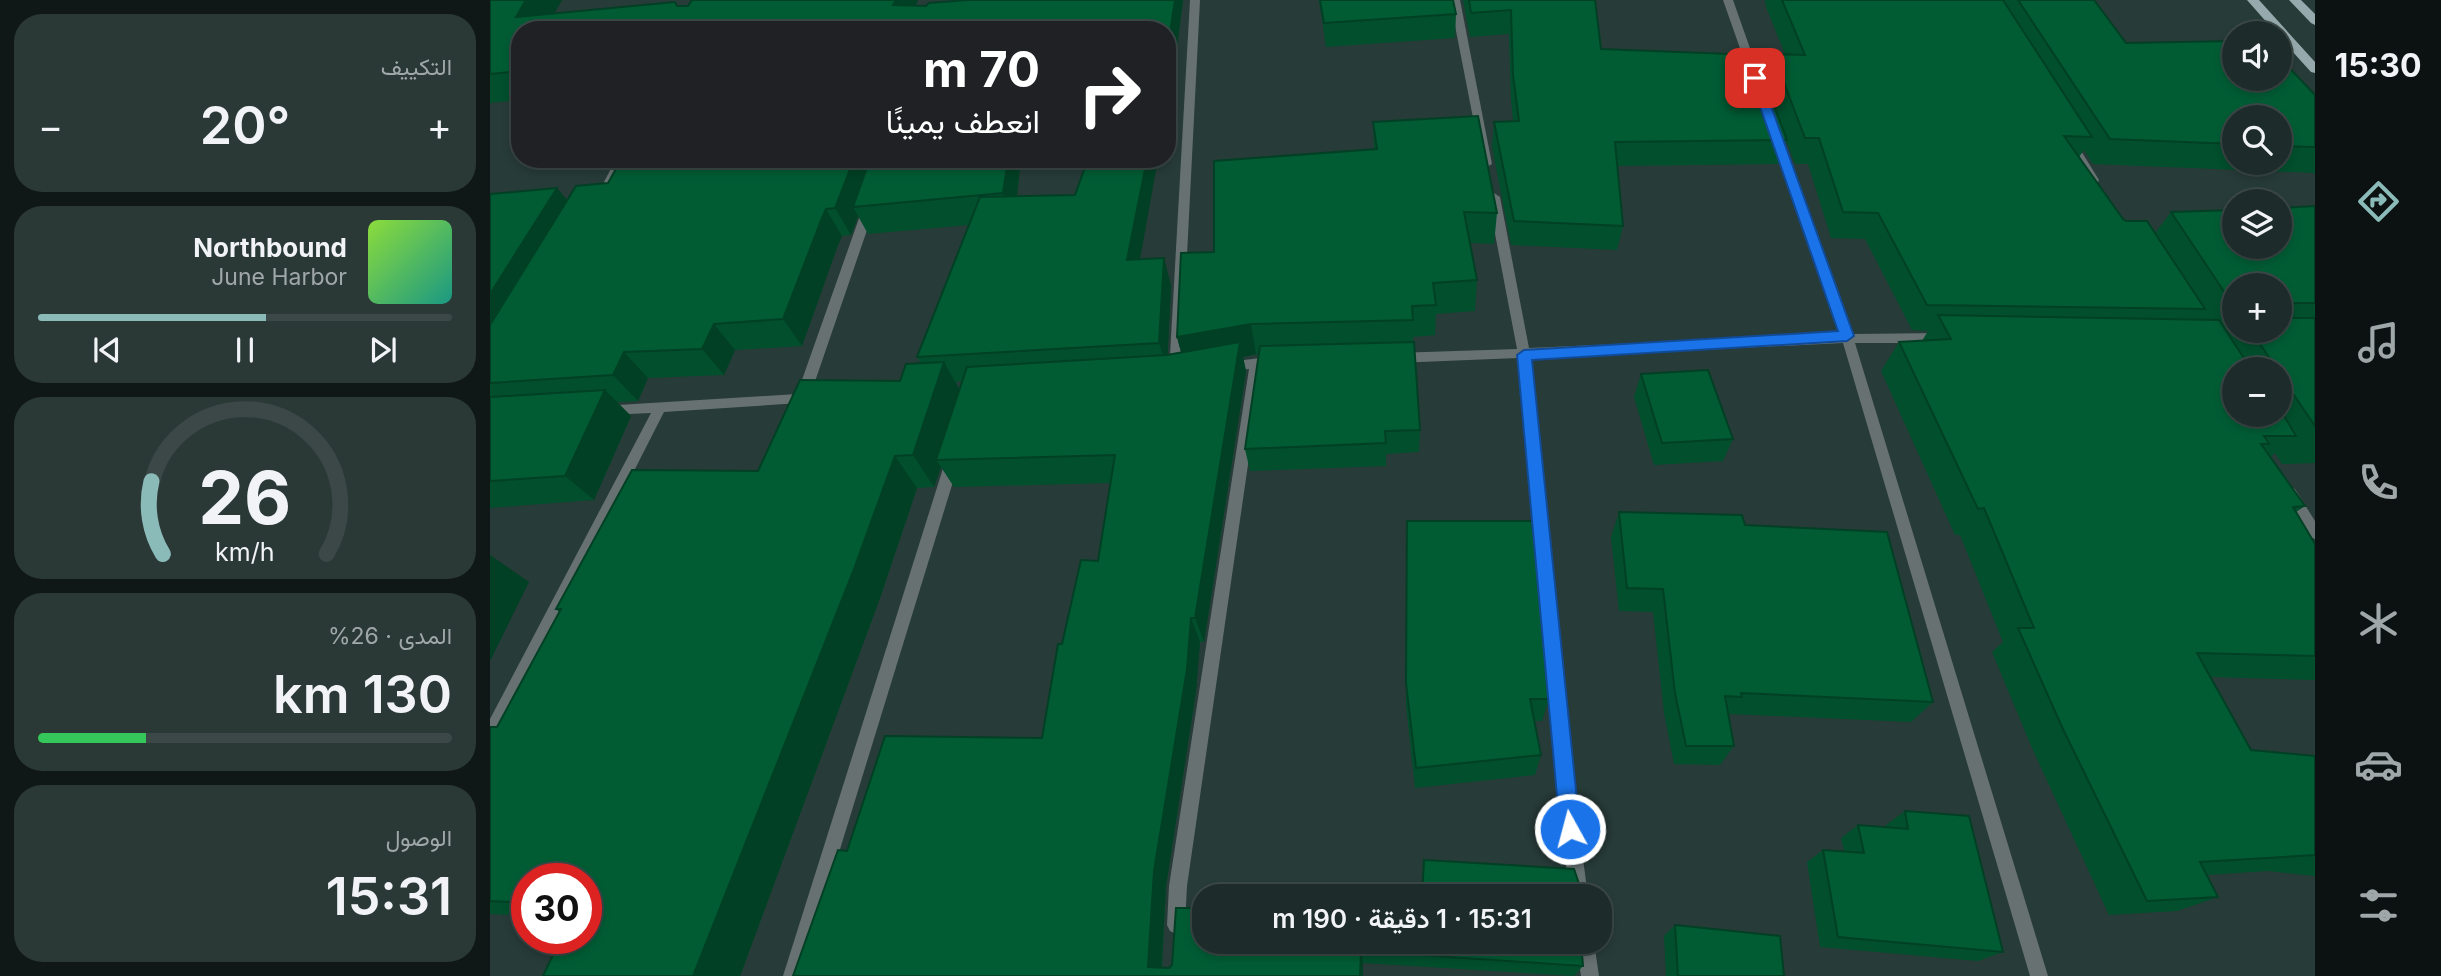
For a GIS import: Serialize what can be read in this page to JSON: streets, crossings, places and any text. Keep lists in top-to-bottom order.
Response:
{
  "page": {
    "tabs": "15:30",
    "tile": [
      "التكييف",
      ["المدى · 26%", "130 km"],
      ["الوصول", "15:31"]
    ],
    "map_buttons": ["+", "−"],
    "turn": ["70 m", "انعطف يمينًا"],
    "heat": ["−", "20°", "+"],
    "song": ["Northbound", "June Harbor"],
    "limit": "30",
    "trip": "15:31 · 1 دقيقة · 190 m",
    "gauge": ["26", "km/h"]
  }
}
